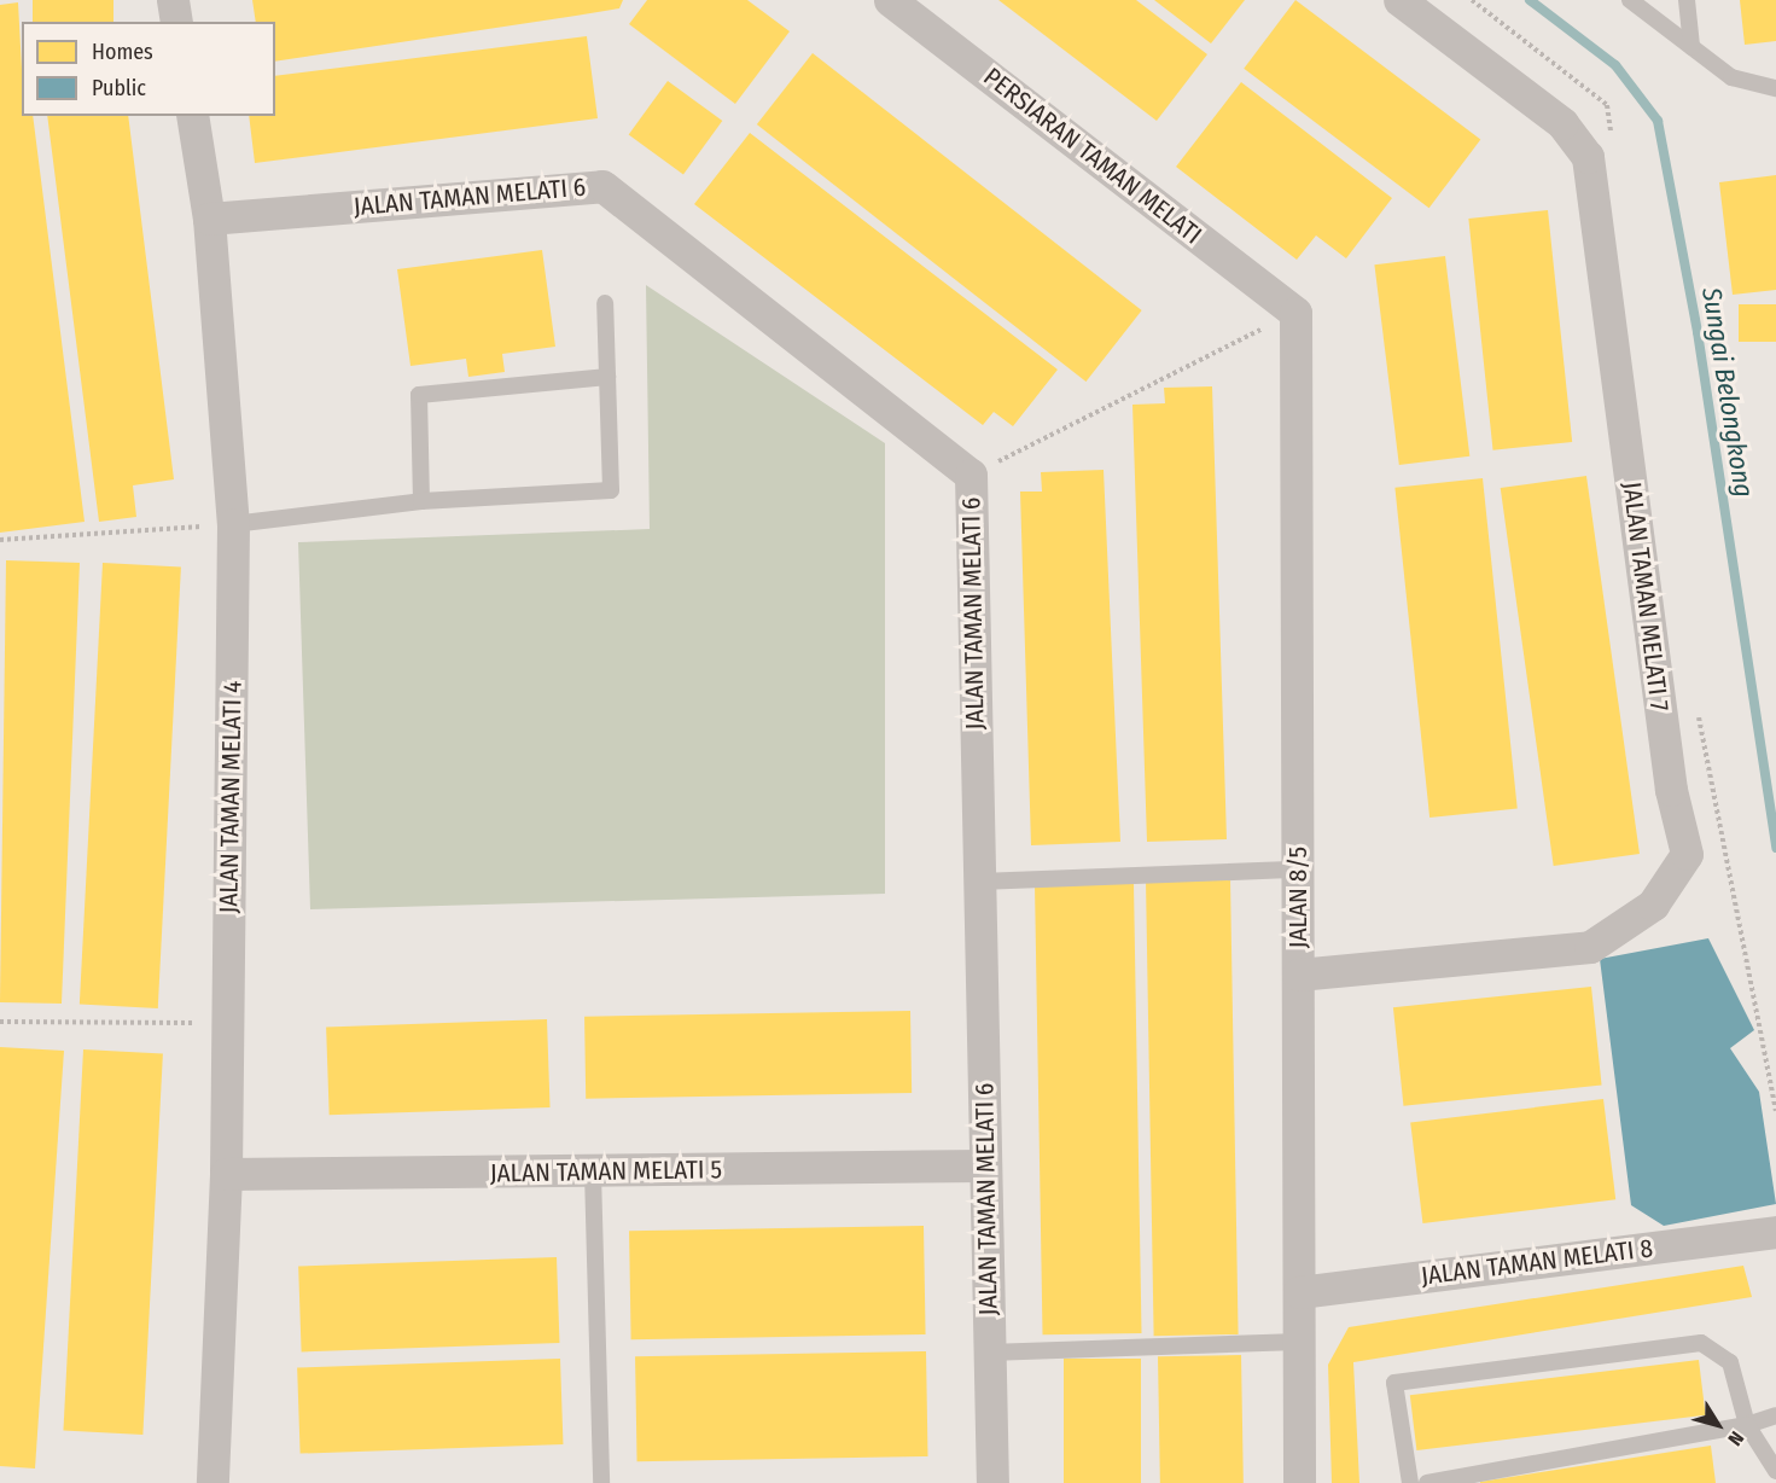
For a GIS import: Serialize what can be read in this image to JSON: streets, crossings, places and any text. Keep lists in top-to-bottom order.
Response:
{
  "streets": {
    "street": [
      "PERSIARAN TAMAN MELATI",
      "JALAN TAMAN MELATI 6",
      "JALAN TAMAN MELATI 7",
      "JALAN TAMAN MELATI 4",
      "JALAN 8/5",
      "JALAN TAMAN MELATI 5",
      "JALAN TAMAN MELATI 8"
    ]
  },
  "crossings": [
    ["PERSIARAN TAMAN MELATI", "JALAN 8/5"],
    ["JALAN TAMAN MELATI 6", "JALAN TAMAN MELATI 4"],
    ["JALAN TAMAN MELATI 6", "JALAN TAMAN MELATI 5"],
    ["JALAN TAMAN MELATI 7", "JALAN 8/5"],
    ["JALAN TAMAN MELATI 4", "JALAN TAMAN MELATI 5"],
    ["JALAN 8/5", "JALAN TAMAN MELATI 8"]
  ],
  "water": ["Sungai Belongkong"],
  "legend": ["Homes", "Public"],
  "north": "bottom right"
}
